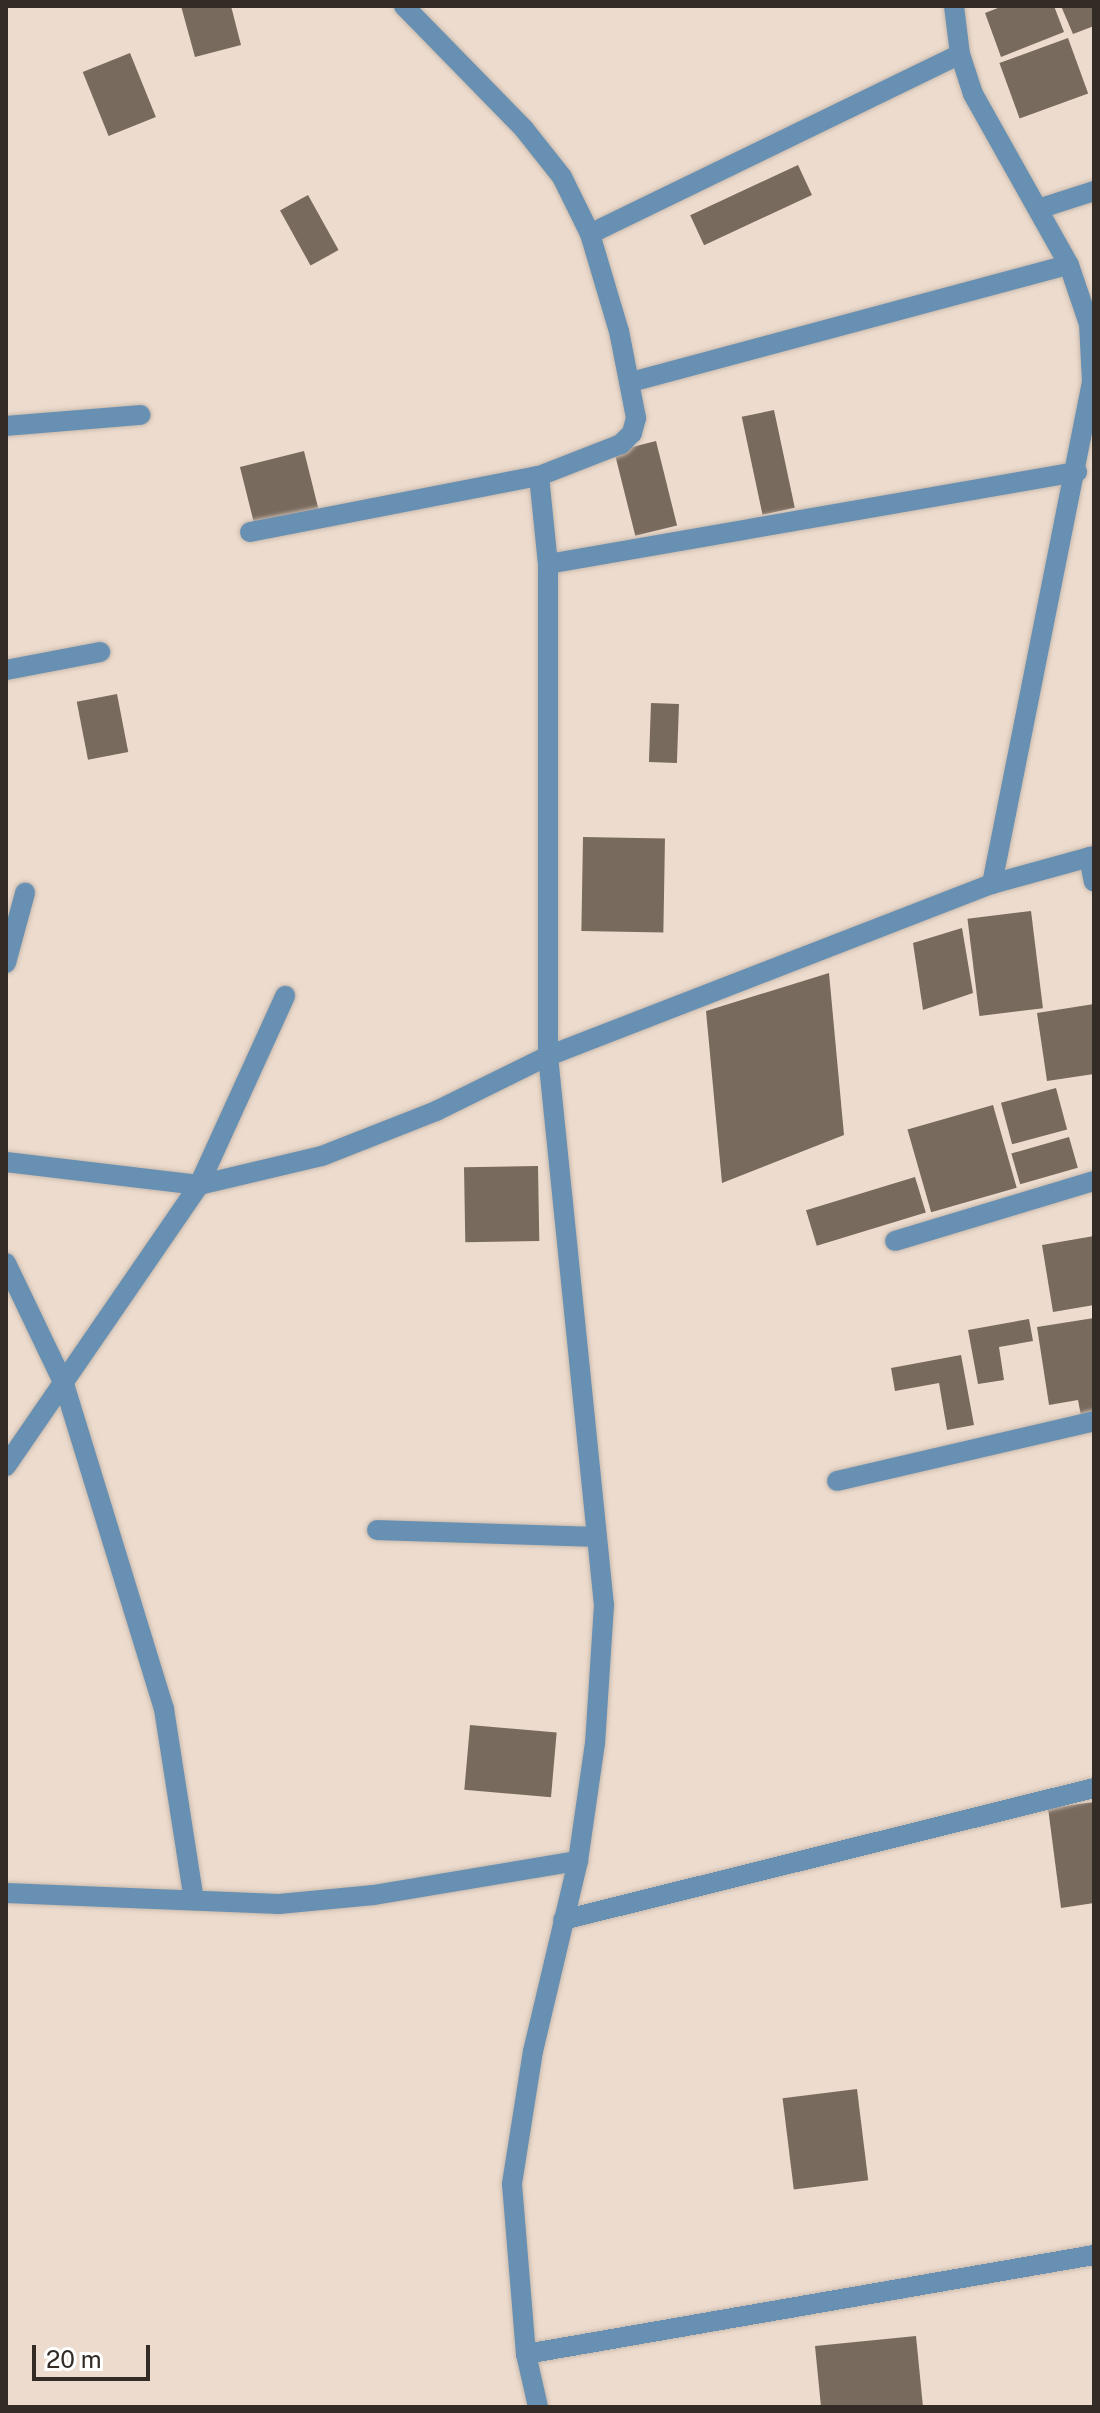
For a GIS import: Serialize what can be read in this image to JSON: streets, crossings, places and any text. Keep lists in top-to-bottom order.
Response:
{
  "scale_bar": "20 m"
}
